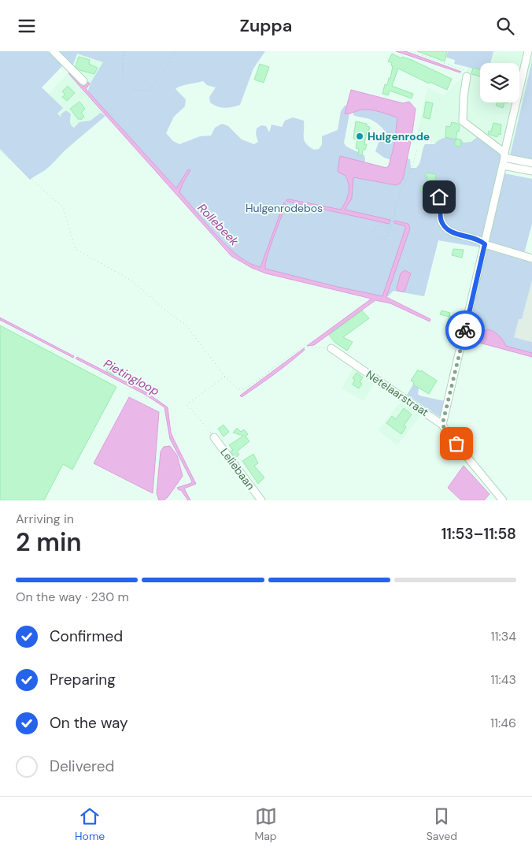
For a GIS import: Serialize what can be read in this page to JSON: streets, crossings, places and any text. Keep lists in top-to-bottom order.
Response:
{
  "streets": {
    "street": ["Netelaarstraat", "Leliebaan"]
  },
  "water": ["Rollebeek", "Pietingloop"],
  "parks": ["Hulgenrodebos"],
  "places": ["Hulgenrode"],
  "page": {
    "header": "Zuppa",
    "heading": ["2 min", "Arriving in", "11:53–11:58"],
    "bar": "On the way · 230 m",
    "list": [
      ["Confirmed", "11:34"],
      ["Preparing", "11:43"],
      ["On the way", "11:46"],
      "Delivered"
    ],
    "tabs": ["Home", "Map", "Saved"]
  }
}
